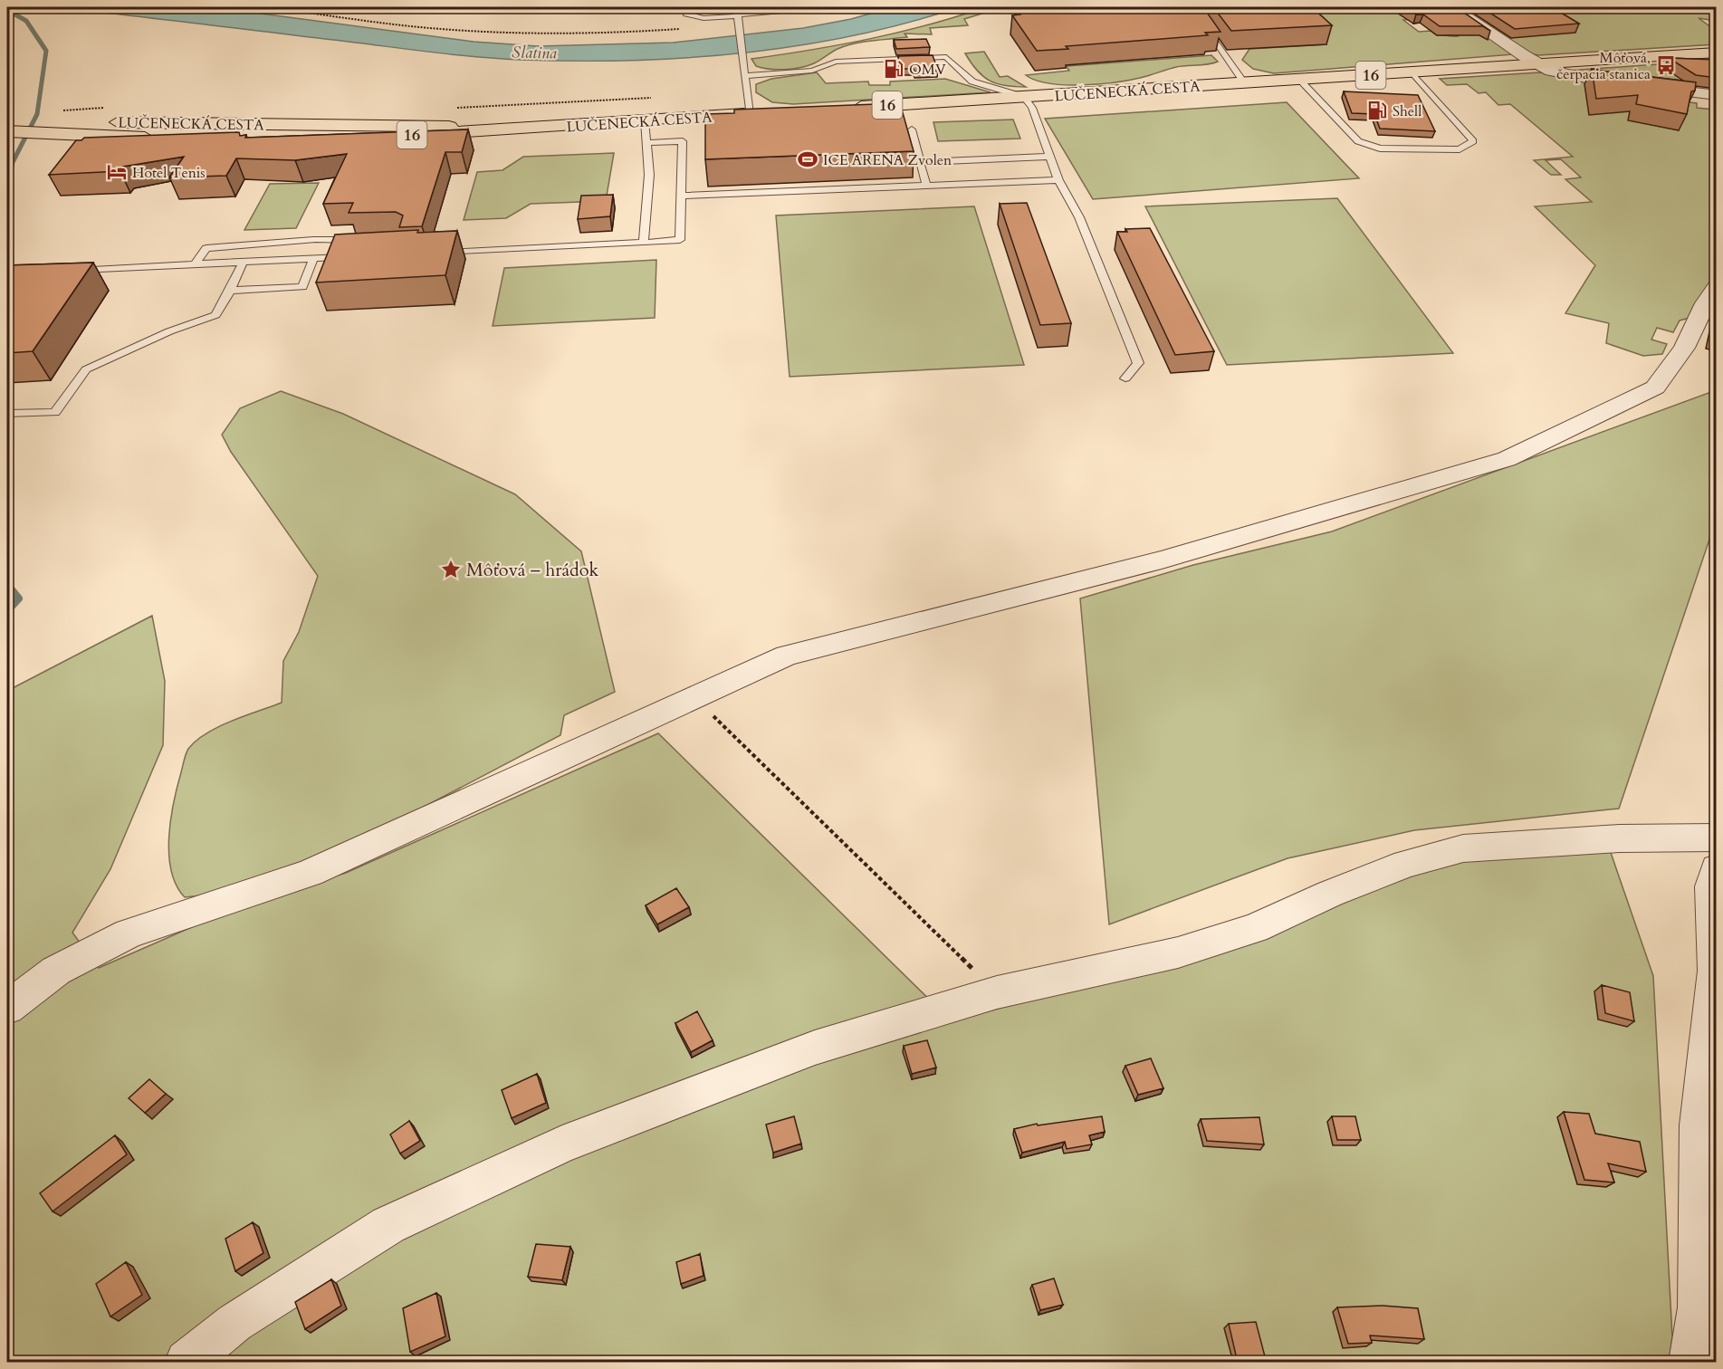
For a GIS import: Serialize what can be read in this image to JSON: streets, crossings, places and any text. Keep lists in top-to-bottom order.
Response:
{
  "streets": {
    "main road": ["16", "LUČENECKÁ CESTA"]
  },
  "water": ["Slatina"],
  "places": {
    "bus stop": ["Môťová, čerpacia stanica"],
    "fuel station": ["OMV", "Shell"],
    "sports": ["ICE ARENA Zvolen"],
    "hotel": ["Hotel Tenis"],
    "place": ["Môťová – hrádok"]
  }
}
